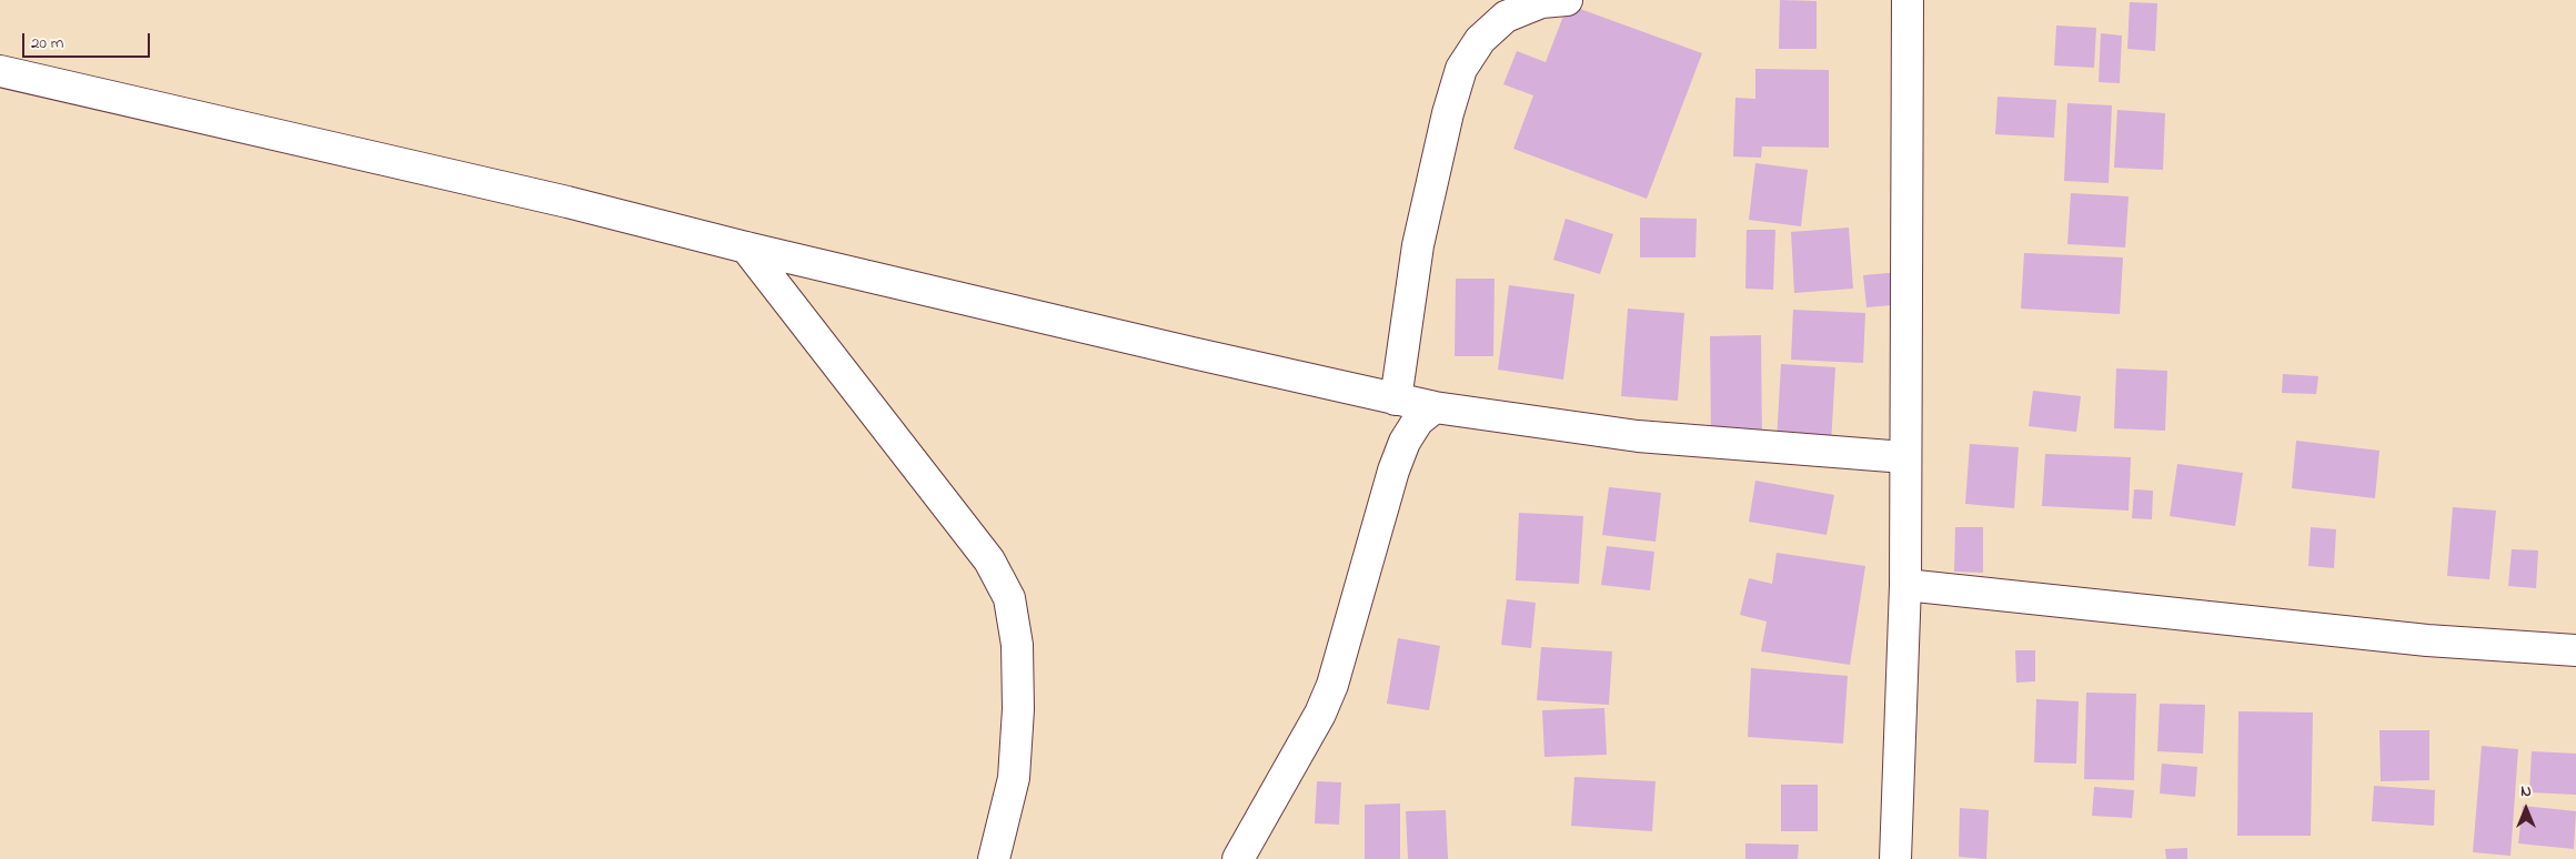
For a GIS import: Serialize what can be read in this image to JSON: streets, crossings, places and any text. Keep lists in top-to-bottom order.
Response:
{
  "scale_bar": "20 m",
  "north": "top"
}
